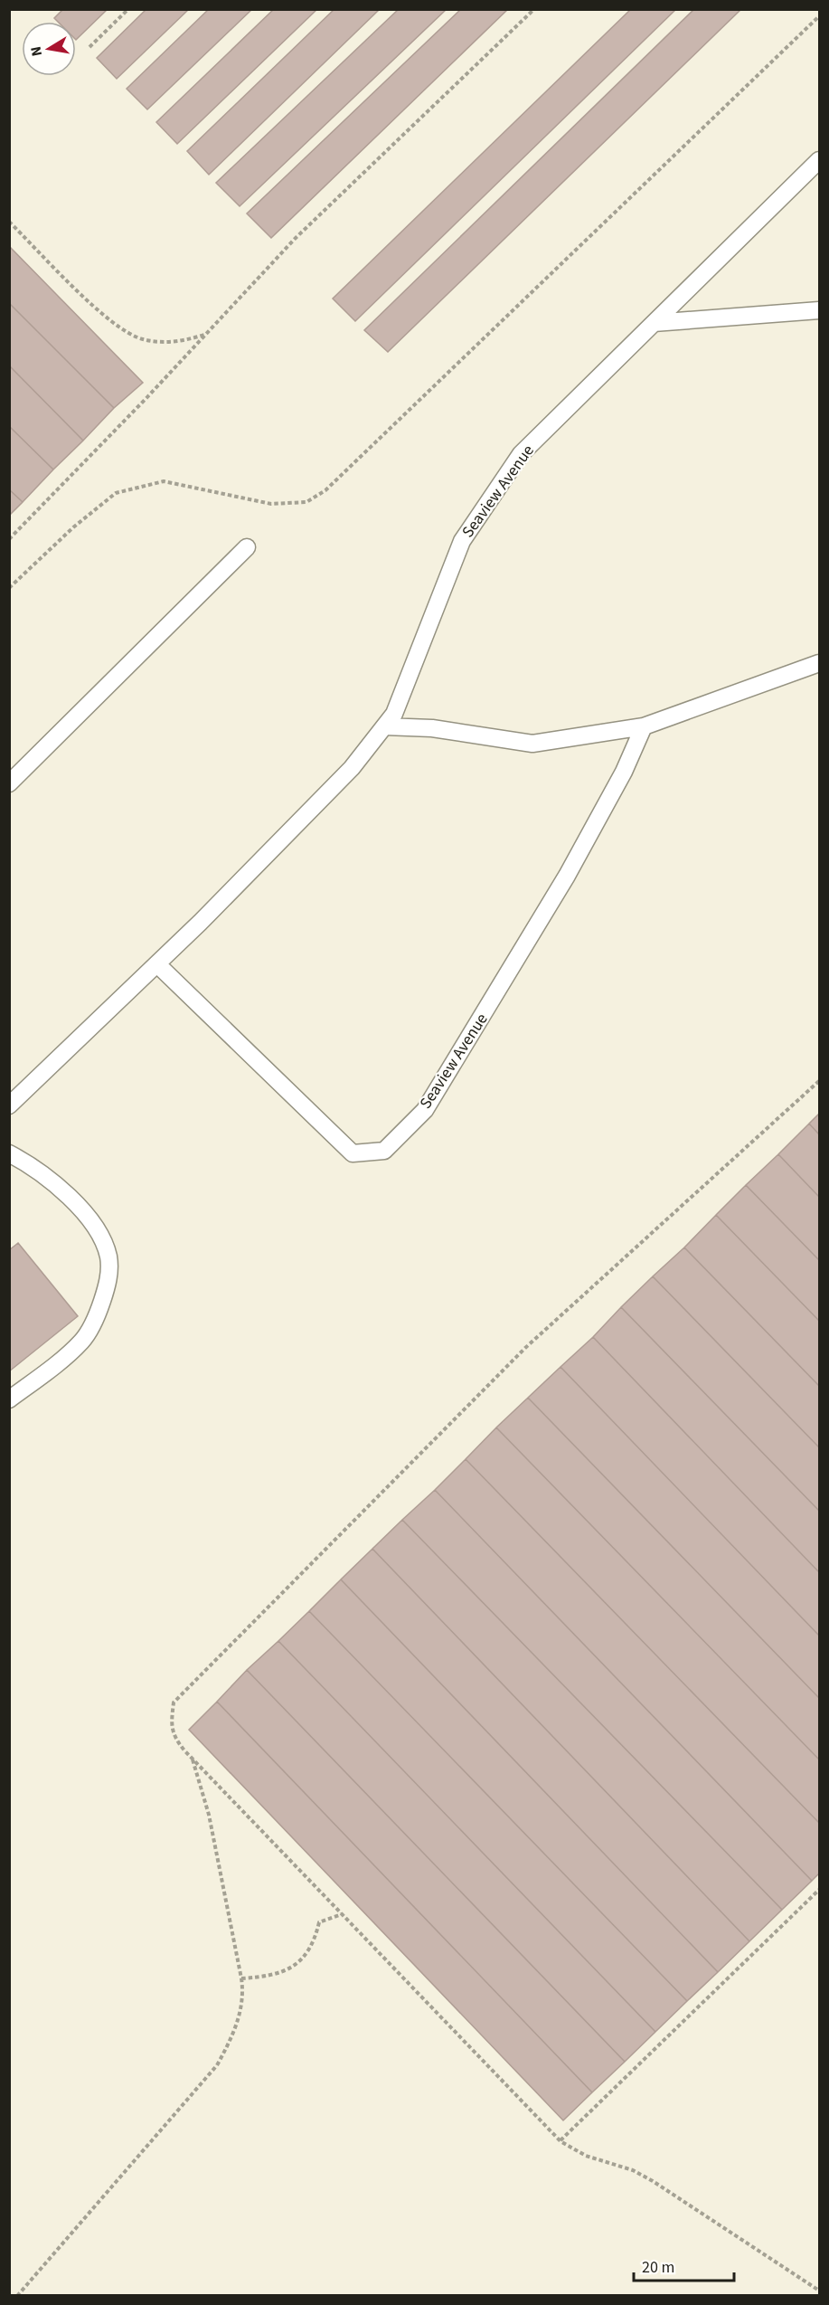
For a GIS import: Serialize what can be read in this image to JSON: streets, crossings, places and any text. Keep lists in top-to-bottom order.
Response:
{
  "streets": {
    "lane": ["Seaview Avenue"]
  },
  "scale_bar": "20 m",
  "north": "left"
}
